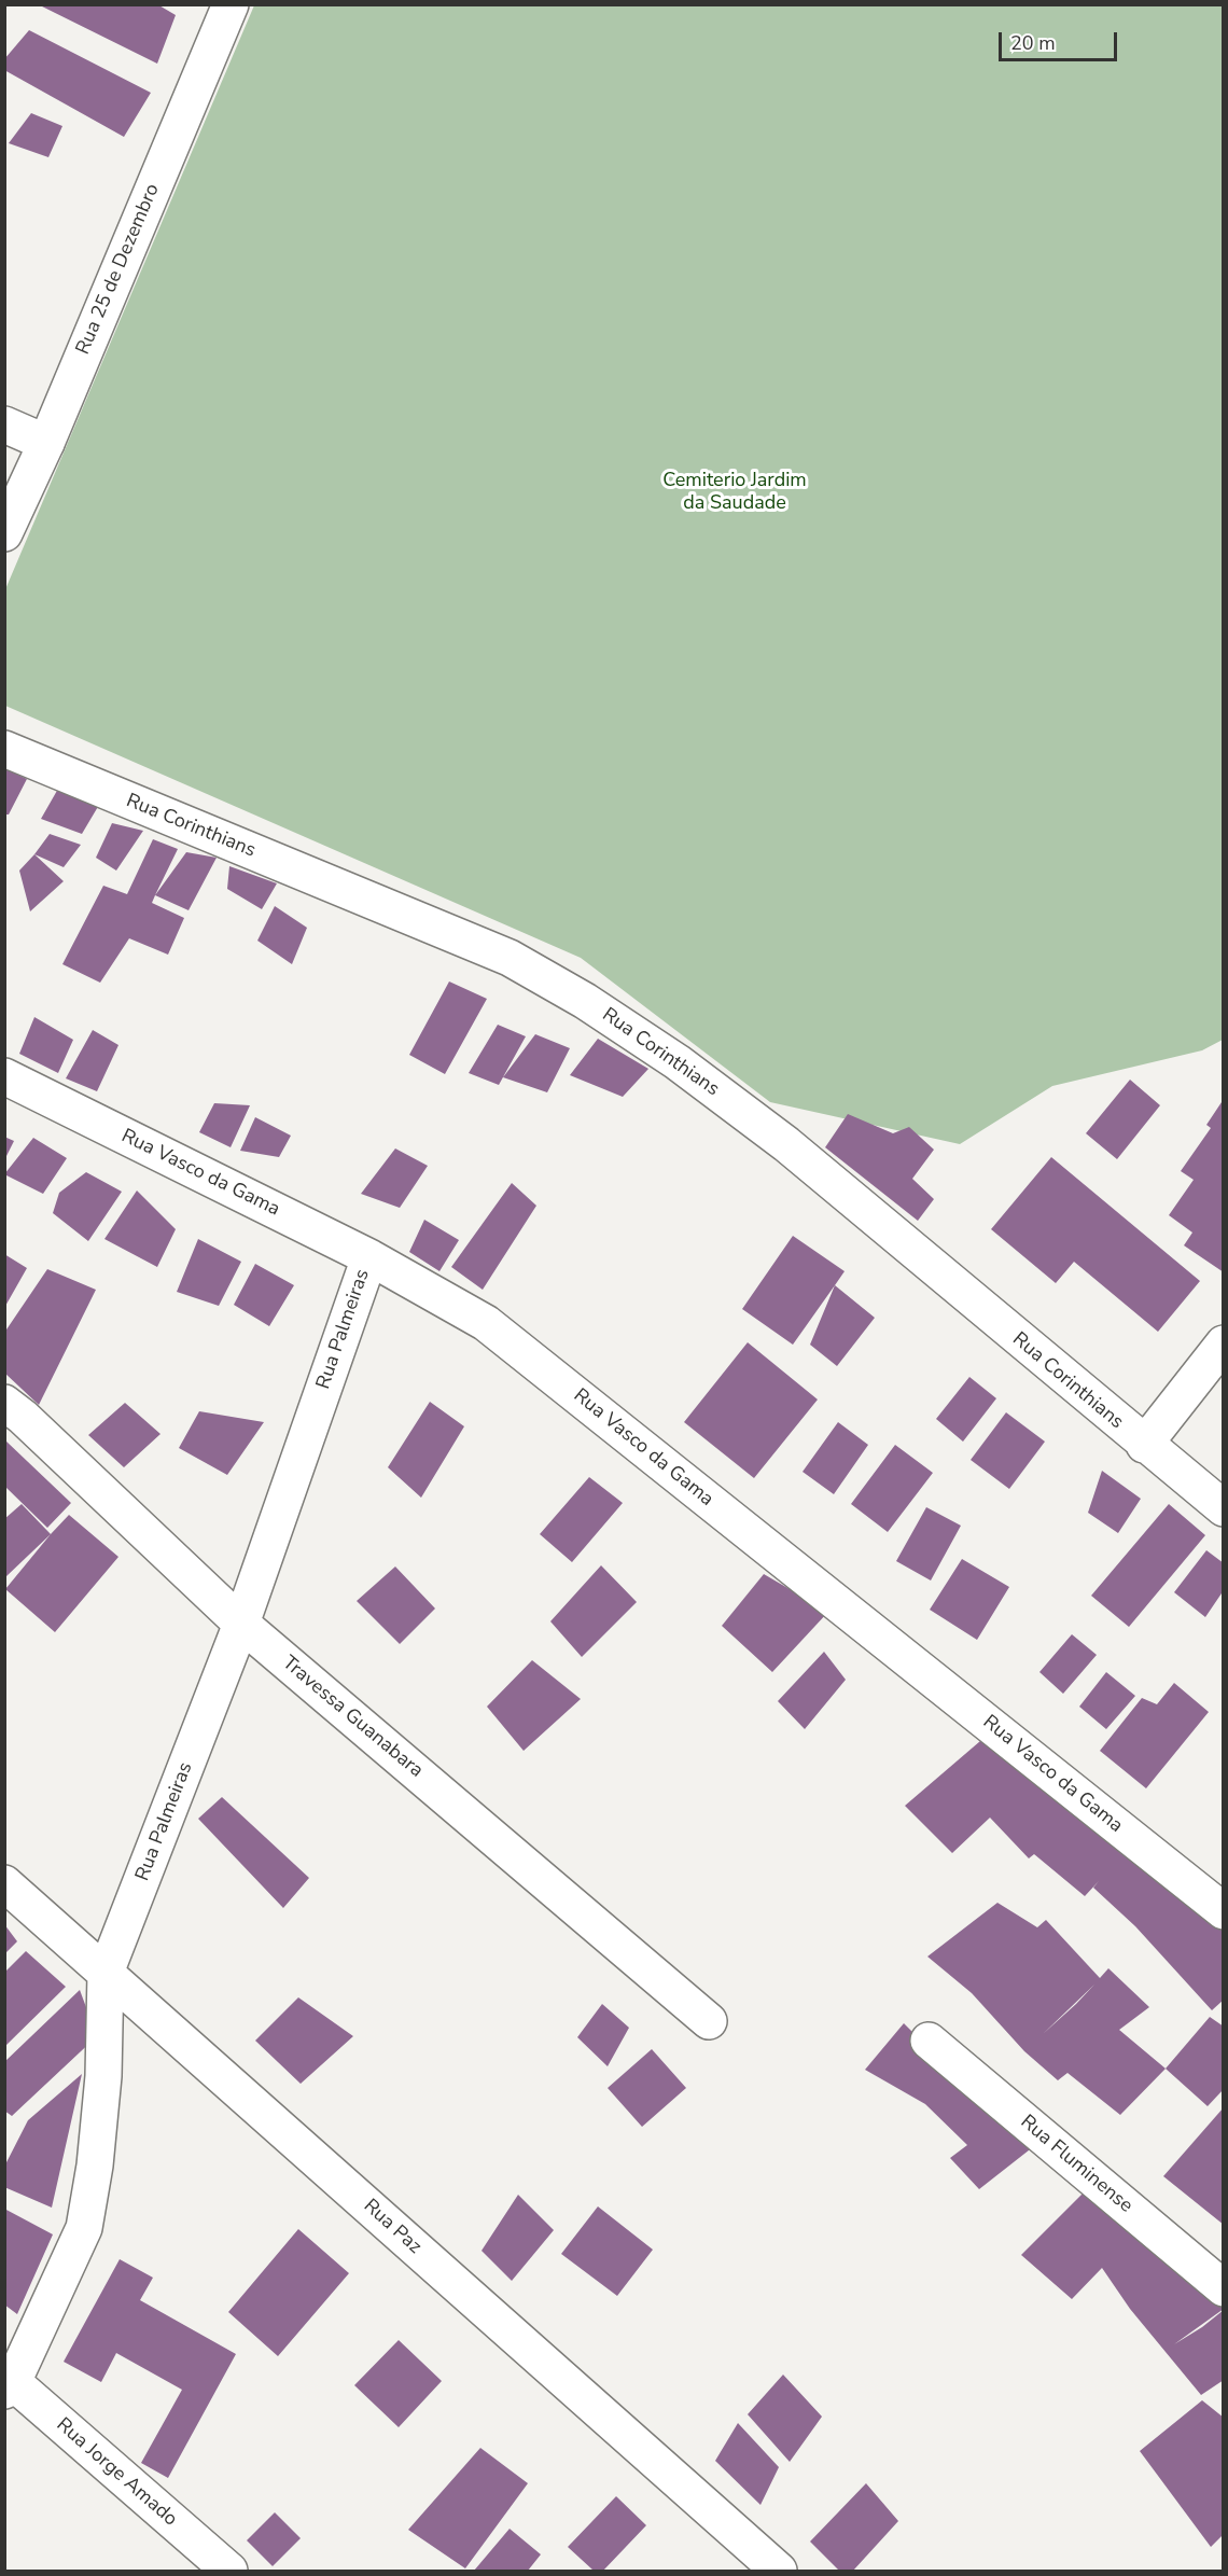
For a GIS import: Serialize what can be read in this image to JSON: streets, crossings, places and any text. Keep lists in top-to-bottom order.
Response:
{
  "streets": {
    "street": [
      "Rua 25 de Dezembro",
      "Rua Corinthians",
      "Rua Vasco da Gama",
      "Rua Palmeiras",
      "Travessa Guanabara",
      "Rua Fluminense",
      "Rua Paz",
      "Rua Jorge Amado"
    ]
  },
  "crossings": [
    ["Rua Vasco da Gama", "Rua Palmeiras"],
    ["Rua Palmeiras", "Travessa Guanabara"],
    ["Rua Palmeiras", "Rua Paz"],
    ["Rua Palmeiras", "Rua Jorge Amado"]
  ],
  "parks": ["Cemiterio Jardim da Saudade"],
  "scale_bar": "20 m"
}
